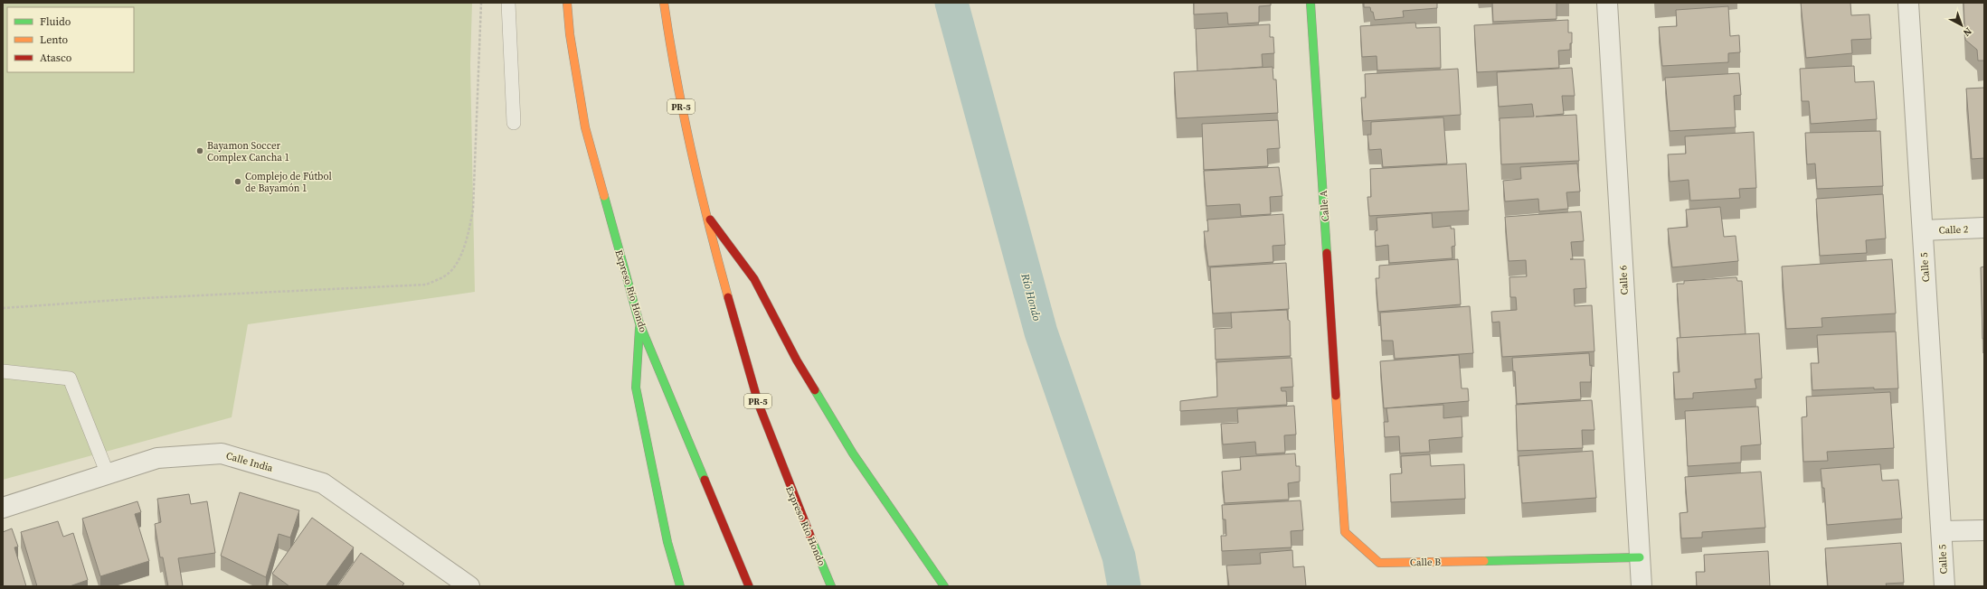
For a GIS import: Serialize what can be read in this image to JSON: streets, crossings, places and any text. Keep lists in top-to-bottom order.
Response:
{
  "streets": {
    "main road": [
      "PR-5",
      "Calle A",
      "Expreso Río Hondo",
      "Calle B"
    ],
    "street": [
      "Calle 2",
      "Calle 5",
      "Calle 6",
      "Calle India"
    ]
  },
  "crossings": [
    ["Calle A", "Calle B"],
    ["Calle 2", "Calle 5"],
    ["Calle 6", "Calle B"]
  ],
  "water": ["Río Hondo"],
  "places": ["Bayamon Soccer Complex Cancha 1", "Complejo de Fútbol de Bayamón 1"],
  "legend": ["Fluido", "Lento", "Atasco"],
  "north": "bottom right"
}
